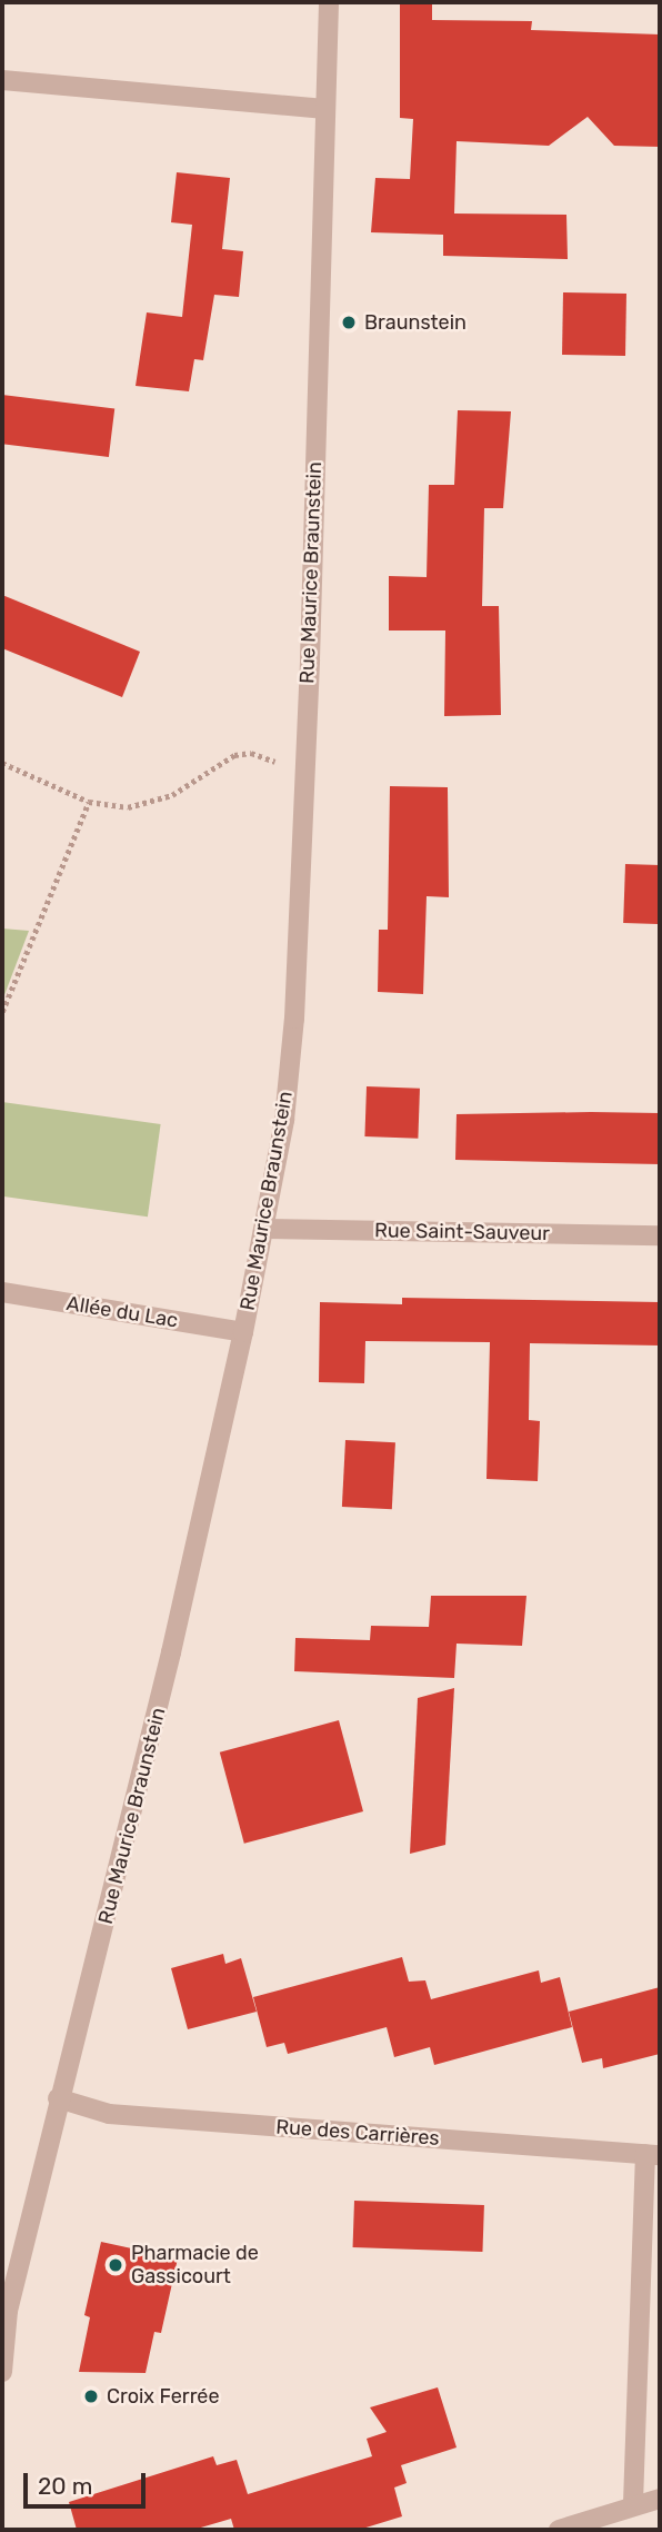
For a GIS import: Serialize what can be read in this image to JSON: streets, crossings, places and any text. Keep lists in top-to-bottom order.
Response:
{
  "streets": {
    "street": [
      "Rue Maurice Braunstein",
      "Rue Saint-Sauveur",
      "Allée du Lac",
      "Rue des Carrières"
    ]
  },
  "crossings": [
    ["Rue Maurice Braunstein", "Rue Saint-Sauveur"],
    ["Rue Maurice Braunstein", "Allée du Lac"],
    ["Rue Maurice Braunstein", "Rue des Carrières"]
  ],
  "places": ["Braunstein", "Pharmacie de Gassicourt", "Croix Ferrée"],
  "scale_bar": "20 m"
}
